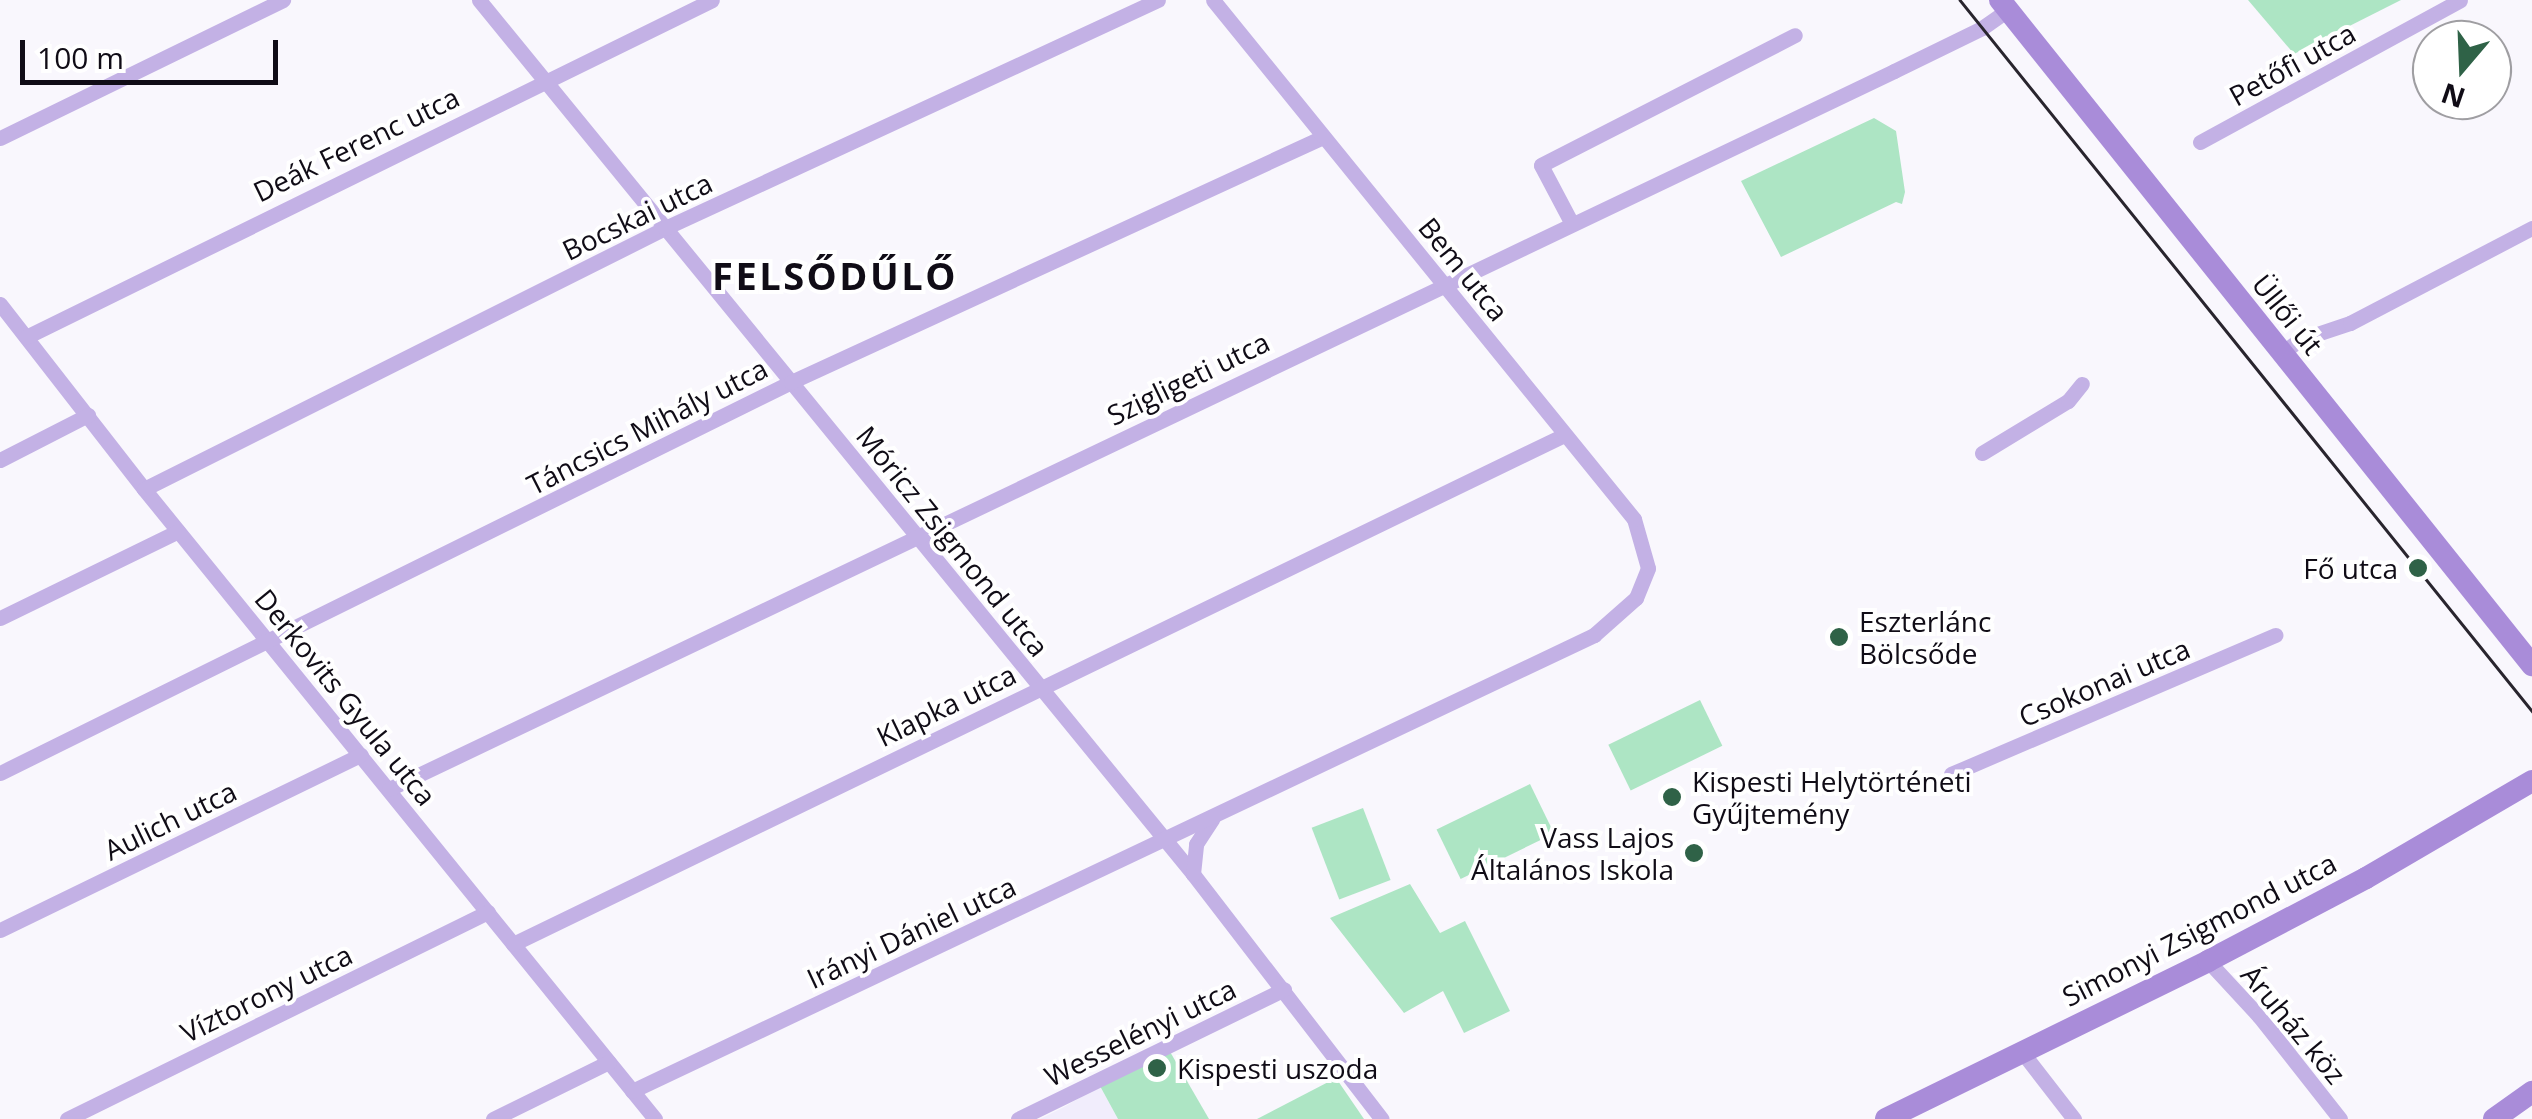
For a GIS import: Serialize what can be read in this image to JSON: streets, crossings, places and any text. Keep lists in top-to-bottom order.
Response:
{
  "streets": {
    "main road": ["Üllői út", "Simonyi Zsigmond utca"],
    "street": [
      "Petőfi utca",
      "Deák Ferenc utca",
      "Bocskai utca",
      "Bem utca",
      "Szigligeti utca",
      "Táncsics Mihály utca",
      "Móricz Zsigmond utca",
      "Csokonai utca",
      "Derkovits Gyula utca",
      "Klapka utca",
      "Aulich utca",
      "Irányi Dániel utca",
      "Víztorony utca",
      "Áruház köz",
      "Wesselényi utca"
    ]
  },
  "crossings": [
    ["Deák Ferenc utca", "Móricz Zsigmond utca"],
    ["Deák Ferenc utca", "Derkovits Gyula utca"],
    ["Bocskai utca", "Móricz Zsigmond utca"],
    ["Bocskai utca", "Derkovits Gyula utca"],
    ["Bem utca", "Szigligeti utca"],
    ["Bem utca", "Táncsics Mihály utca"],
    ["Bem utca", "Klapka utca"],
    ["Bem utca", "Irányi Dániel utca"],
    ["Üllői út", "Szigligeti utca"],
    ["Szigligeti utca", "Móricz Zsigmond utca"],
    ["Szigligeti utca", "Derkovits Gyula utca"],
    ["Táncsics Mihály utca", "Móricz Zsigmond utca"],
    ["Táncsics Mihály utca", "Derkovits Gyula utca"],
    ["Móricz Zsigmond utca", "Klapka utca"],
    ["Móricz Zsigmond utca", "Irányi Dániel utca"],
    ["Móricz Zsigmond utca", "Wesselényi utca"],
    ["Derkovits Gyula utca", "Klapka utca"],
    ["Derkovits Gyula utca", "Aulich utca"],
    ["Derkovits Gyula utca", "Irányi Dániel utca"],
    ["Derkovits Gyula utca", "Víztorony utca"],
    ["Simonyi Zsigmond utca", "Áruház köz"]
  ],
  "districts": ["FELSŐDŰLŐ"],
  "places": [
    "Fő utca",
    "Eszterlánc Bölcsőde",
    "Kispesti Helytörténeti Gyűjtemény",
    "Vass Lajos Általános Iskola",
    "Kispesti uszoda"
  ],
  "scale_bar": "100 m",
  "north": "bottom"
}
